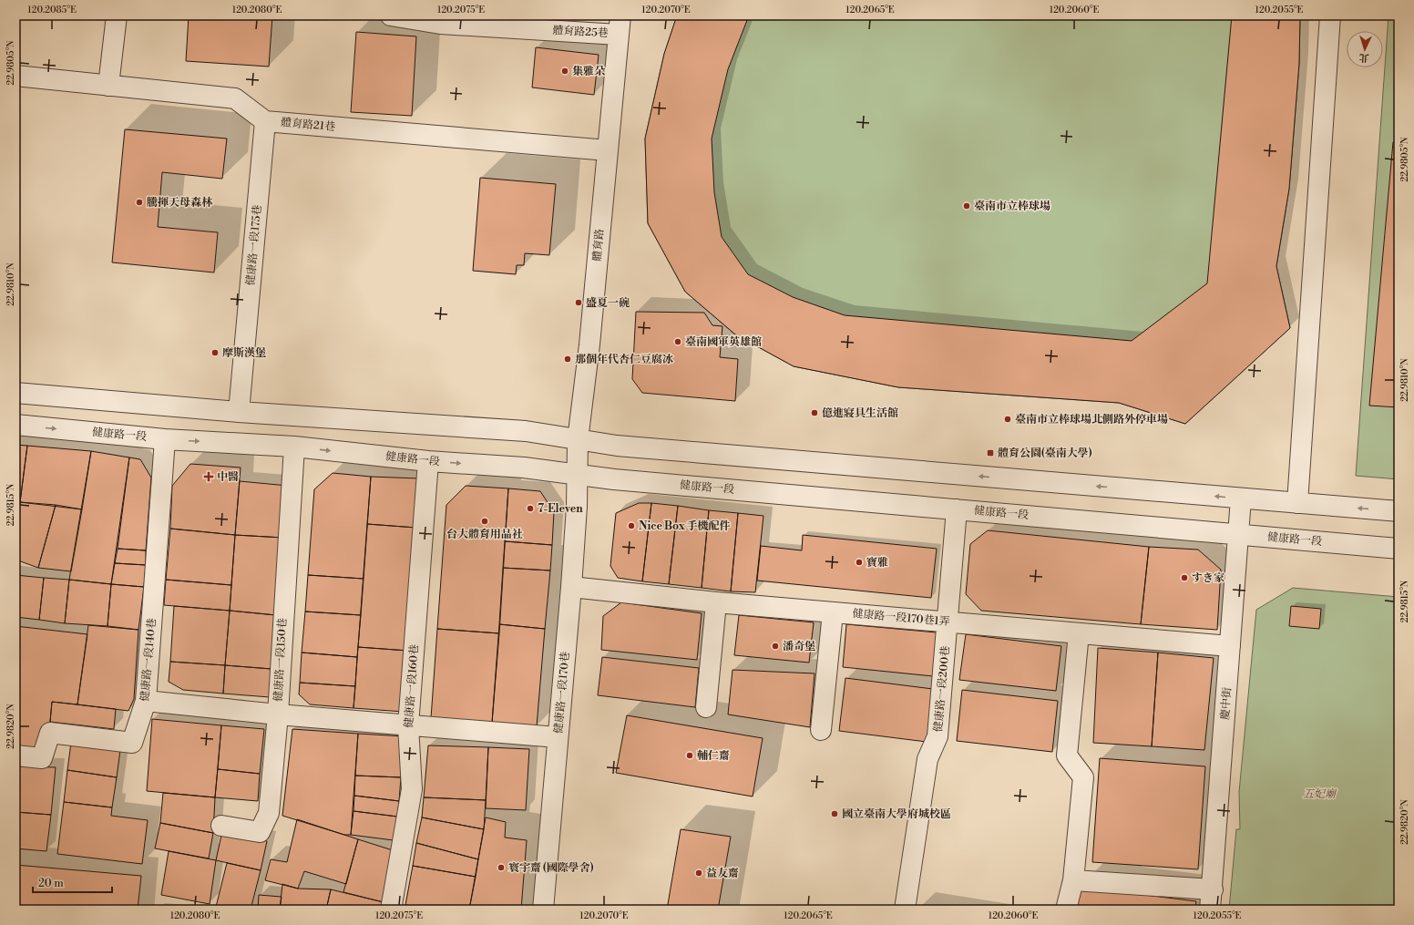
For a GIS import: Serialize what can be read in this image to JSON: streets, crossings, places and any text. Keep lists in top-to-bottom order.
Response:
{
  "streets": {
    "street": [
      "體育路25巷",
      "體育路21巷",
      "健康路一段175巷",
      "體育路",
      "健康路一段",
      "健康路一段170巷1弄",
      "健康路一段140巷",
      "健康路一段150巷",
      "健康路一段160巷",
      "健康路一段200巷",
      "健康路一段170巷",
      "慶中街"
    ]
  },
  "crossings": [
    ["體育路25巷", "體育路"],
    ["體育路21巷", "健康路一段175巷"],
    ["體育路21巷", "體育路"],
    ["體育路", "健康路一段"],
    ["體育路", "健康路一段170巷"],
    ["健康路一段", "健康路一段140巷"],
    ["健康路一段", "健康路一段150巷"],
    ["健康路一段", "健康路一段160巷"],
    ["健康路一段", "健康路一段200巷"],
    ["健康路一段", "健康路一段170巷"],
    ["健康路一段", "慶中街"],
    ["健康路一段170巷1弄", "健康路一段200巷"],
    ["健康路一段170巷1弄", "健康路一段170巷"],
    ["健康路一段170巷1弄", "慶中街"]
  ],
  "parks": ["五妃廟"],
  "places": {
    "other": [
      "集雅朵",
      "騰揮天母森林",
      "臺南市立棒球場",
      "盛夏一碗",
      "臺南國軍英雄館",
      "摩斯漢堡",
      "那個年代杏仁豆腐冰",
      "億進寢具生活館",
      "臺南市立棒球場北側路外停車場",
      "7-Eleven",
      "台大體育用品社",
      "Nice Box 手機配件",
      "寶雅",
      "すき家",
      "潘奇堡",
      "輔仁齋",
      "國立臺南大學府城校區",
      "寰宇齋 (國際學舍)",
      "益友齋"
    ],
    "transit": ["體育公園(臺南大學)"],
    "health": ["中醫"]
  },
  "scale_bar": "20 m",
  "north": "bottom",
  "coordinates": [
    "120.2085°E",
    "120.2080°E",
    "120.2075°E",
    "120.2070°E",
    "120.2065°E",
    "120.2060°E",
    "120.2055°E",
    "22.9805°N",
    "22.9810°N",
    "22.9815°N",
    "22.9820°N"
  ]
}
